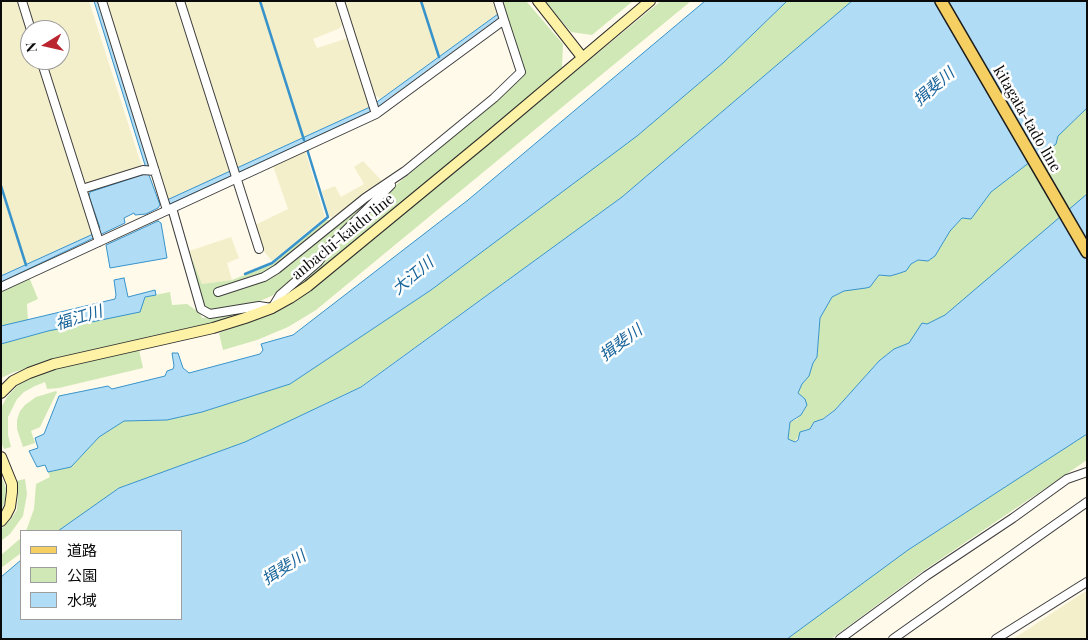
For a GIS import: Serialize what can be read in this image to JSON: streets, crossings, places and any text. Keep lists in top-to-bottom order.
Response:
{
  "streets": {
    "main road": ["kitagata-tado line", "anbachi-kaidu line"]
  },
  "water": ["揖斐川", "大江川", "福江川"],
  "legend": ["道路", "公園", "水域"],
  "north": "left"
}
